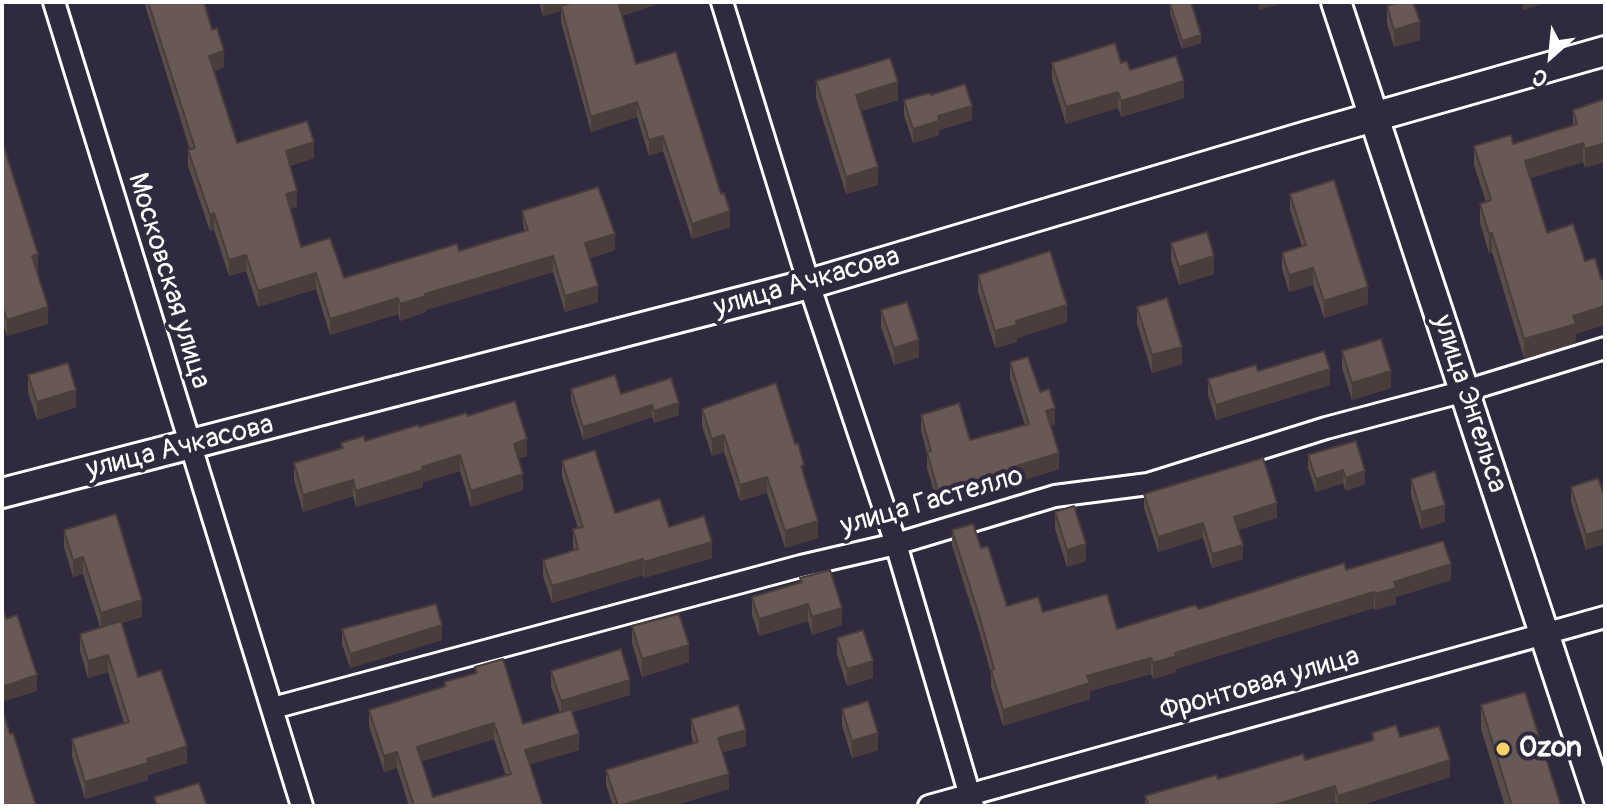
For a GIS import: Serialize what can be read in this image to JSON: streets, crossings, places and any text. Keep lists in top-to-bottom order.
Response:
{
  "streets": {
    "street": [
      "Московская улица",
      "улица Ачкасова",
      "улица Энгельса",
      "улица Гастелло",
      "Фронтовая улица"
    ]
  },
  "crossings": [
    ["Московская улица", "улица Ачкасова"],
    ["Московская улица", "улица Гастелло"],
    ["улица Ачкасова", "улица Энгельса"],
    ["улица Энгельса", "улица Гастелло"],
    ["улица Энгельса", "Фронтовая улица"]
  ],
  "places": ["Ozon"],
  "north": "bottom left"
}
